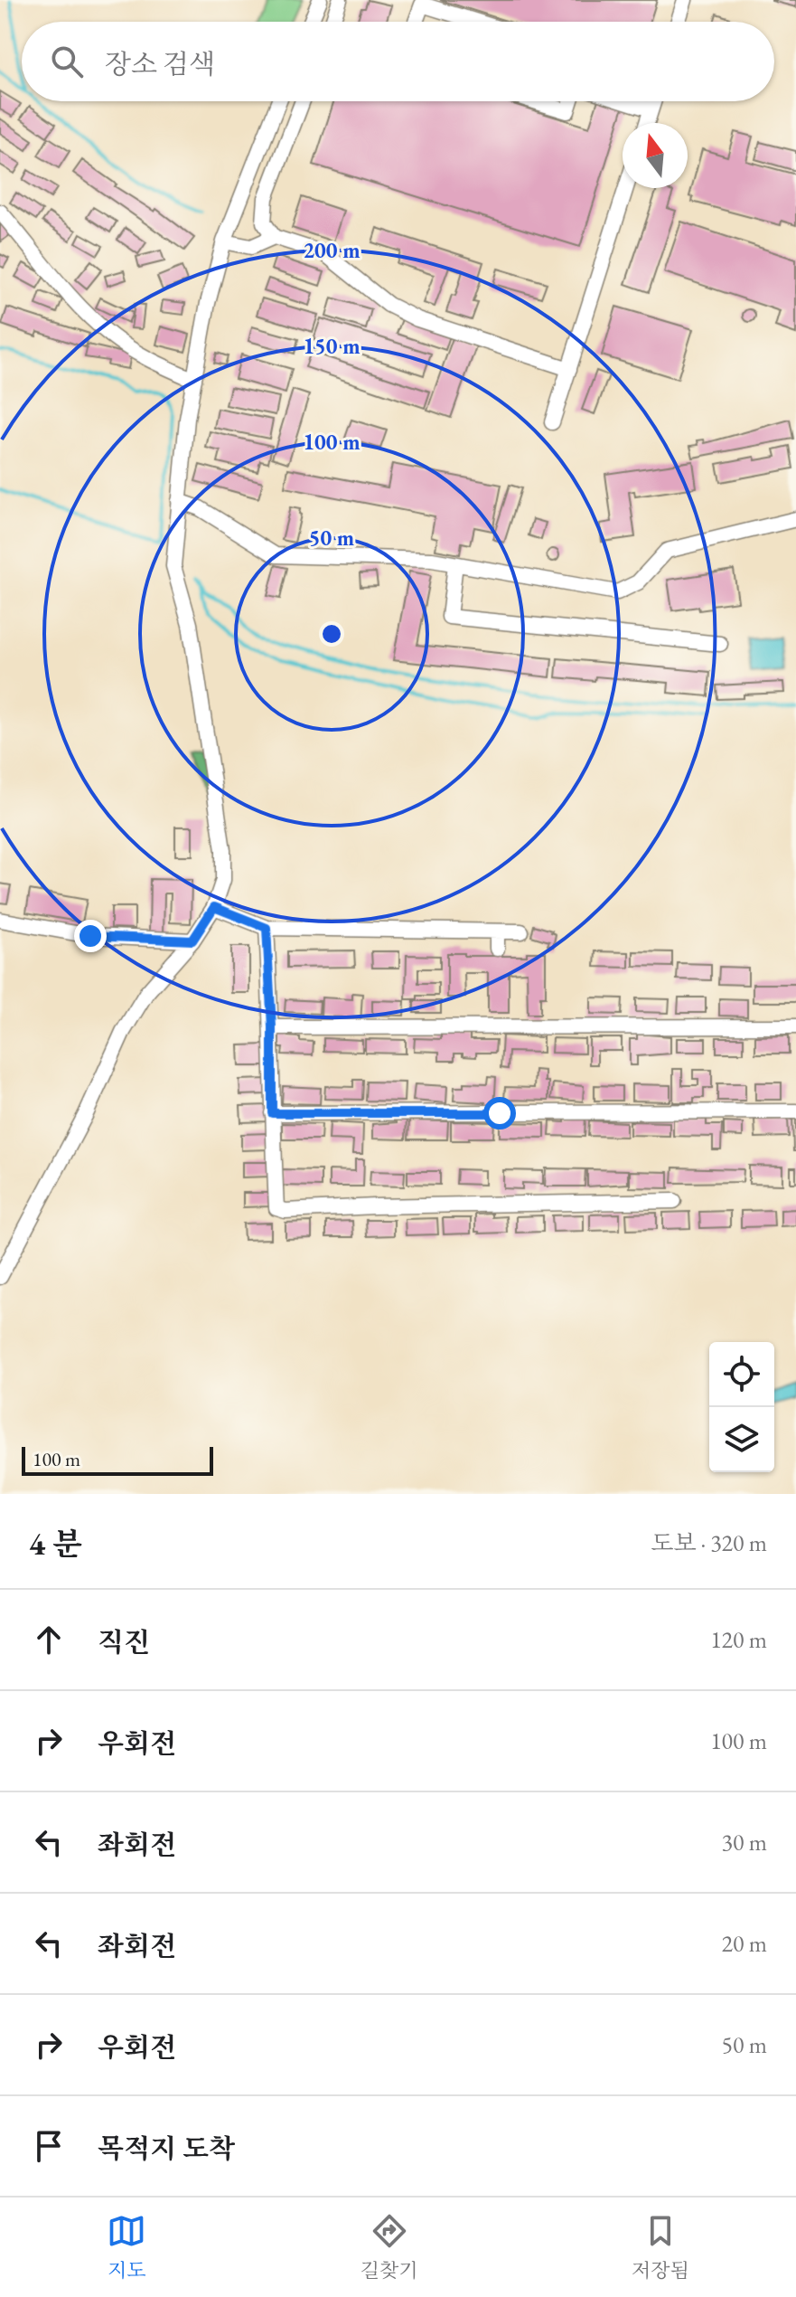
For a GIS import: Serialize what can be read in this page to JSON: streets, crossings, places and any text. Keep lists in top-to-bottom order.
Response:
{
  "scale_bar": "100 m",
  "north": "top",
  "page": {
    "search": "장소 검색",
    "scale": "100 m",
    "heading": ["4 분", "도보 · 320 m"],
    "list": [
      ["직진", "120 m"],
      ["우회전", "100 m"],
      ["좌회전", "30 m"],
      ["좌회전", "20 m"],
      ["우회전", "50 m"],
      "목적지 도착"
    ],
    "nav": ["지도", "길찾기", "저장됨"]
  },
  "rings": [
    "200 m",
    "150 m",
    "100 m",
    "50 m"
  ]
}
